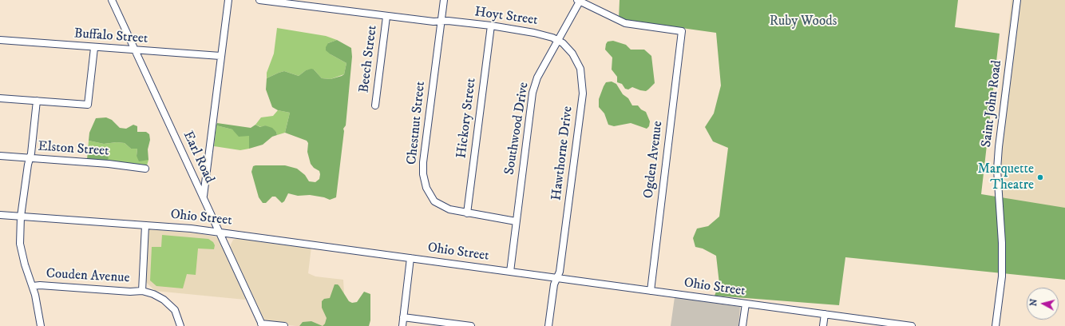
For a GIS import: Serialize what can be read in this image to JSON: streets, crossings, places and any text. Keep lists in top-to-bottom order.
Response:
{
  "streets": {
    "street": [
      "Hoyt Street",
      "Buffalo Street",
      "Beech Street",
      "Saint John Road",
      "Hickory Street",
      "Chestnut Street",
      "Southwood Drive",
      "Elston Street",
      "Hawthorne Drive",
      "Earl Road",
      "Ogden Avenue",
      "Ohio Street",
      "Couden Avenue"
    ]
  },
  "crossings": [
    ["Hoyt Street", "Beech Street"],
    ["Hoyt Street", "Hickory Street"],
    ["Hoyt Street", "Chestnut Street"],
    ["Hoyt Street", "Southwood Drive"],
    ["Hoyt Street", "Hawthorne Drive"],
    ["Buffalo Street", "Earl Road"],
    ["Hickory Street", "Chestnut Street"],
    ["Chestnut Street", "Southwood Drive"],
    ["Southwood Drive", "Hawthorne Drive"],
    ["Southwood Drive", "Ogden Avenue"],
    ["Southwood Drive", "Ohio Street"],
    ["Hawthorne Drive", "Ohio Street"],
    ["Earl Road", "Ohio Street"],
    ["Ogden Avenue", "Ohio Street"]
  ],
  "parks": ["Ruby Woods"],
  "places": ["Marquette Theatre"],
  "north": "left"
}
